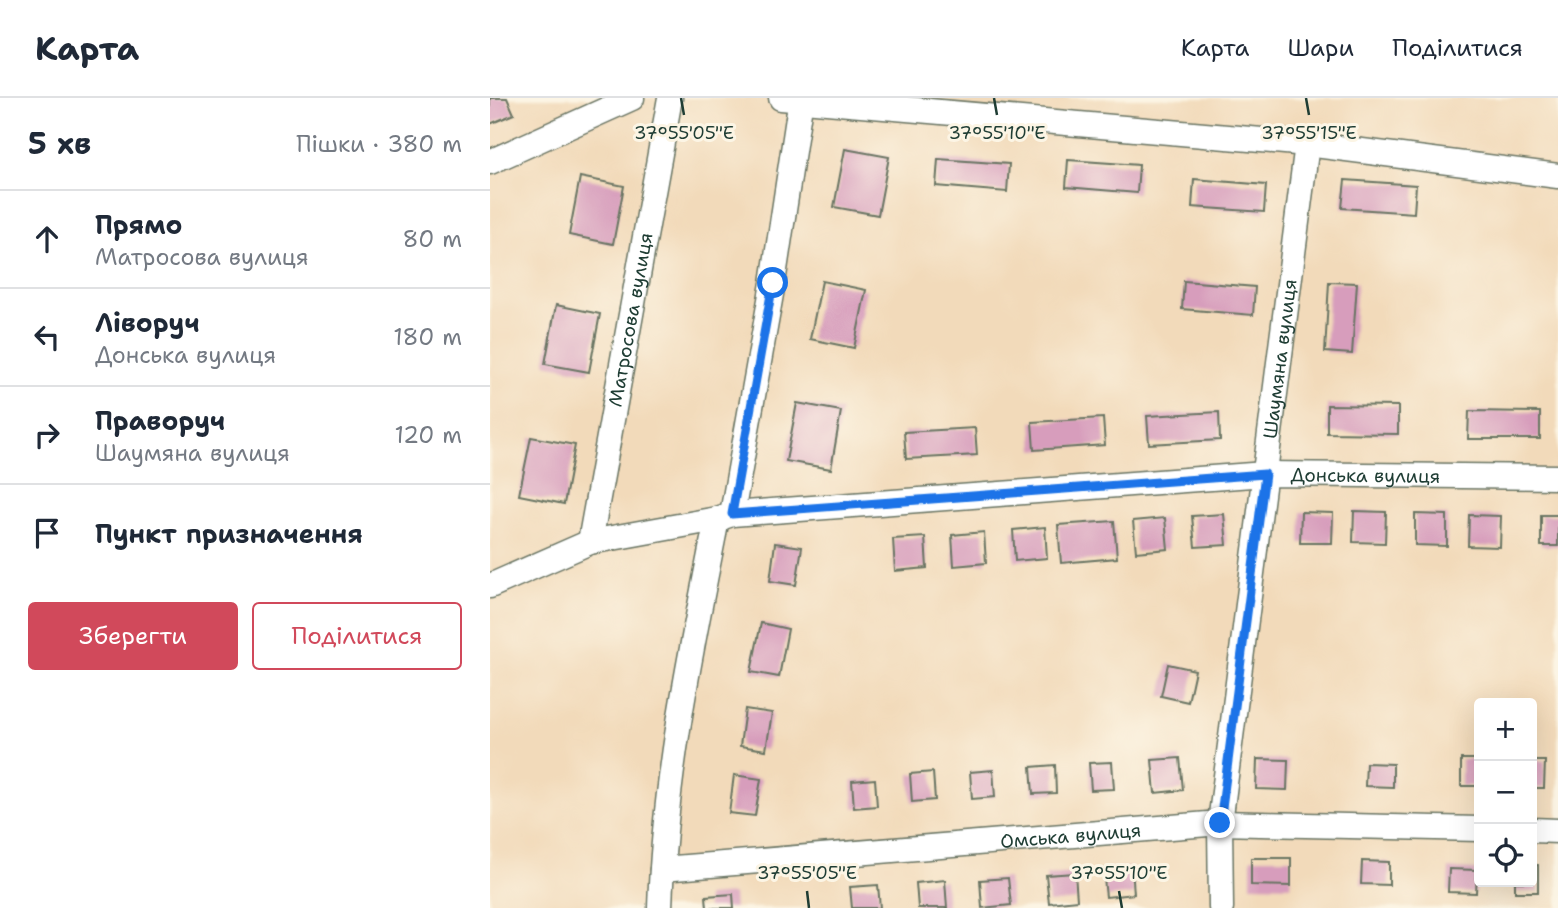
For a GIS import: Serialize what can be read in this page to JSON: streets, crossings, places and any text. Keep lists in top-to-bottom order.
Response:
{
  "streets": {
    "street": [
      "Матросова вулиця",
      "Шаумяна вулиця",
      "Донська вулиця",
      "Омська вулиця"
    ]
  },
  "crossings": [
    ["Матросова вулиця", "Донська вулиця"],
    ["Шаумяна вулиця", "Донська вулиця"],
    ["Шаумяна вулиця", "Омська вулиця"]
  ],
  "page": {
    "header": "Карта",
    "nav": ["Карта", "Шари", "Поділитися"],
    "heading": ["5 хв", "Пішки · 380 m"],
    "list": [
      ["Прямо", "Матросова вулиця", "80 m"],
      ["Ліворуч", "Донська вулиця", "180 m"],
      ["Праворуч", "Шаумяна вулиця", "120 m"],
      "Пункт призначення"
    ],
    "buttons": ["Зберегти", "Поділитися"],
    "map_buttons": ["+", "−"]
  },
  "coordinates": ["37°55'05\"E", "37°55'10\"E", "37°55'15\"E"]
}
